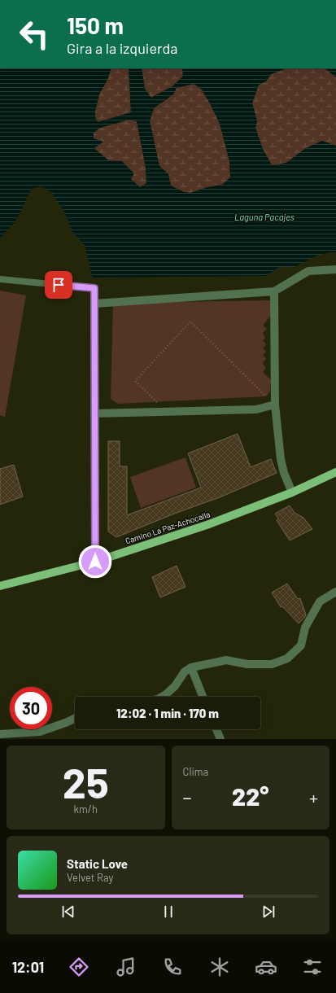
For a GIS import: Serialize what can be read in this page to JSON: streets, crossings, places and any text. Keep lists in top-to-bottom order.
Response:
{
  "streets": {
    "main road": ["Camino La Paz-Achocalla"]
  },
  "water": ["Laguna Pacajes"],
  "page": {
    "turn": ["150 m", "Gira a la izquierda"],
    "limit": "30",
    "trip": "12:02 · 1 min · 170 m",
    "tile": [
      ["25", "km/h"],
      "Clima"
    ],
    "heat": ["−", "22°", "+"],
    "song": ["Static Love", "Velvet Ray"],
    "tabs": "12:01"
  }
}
